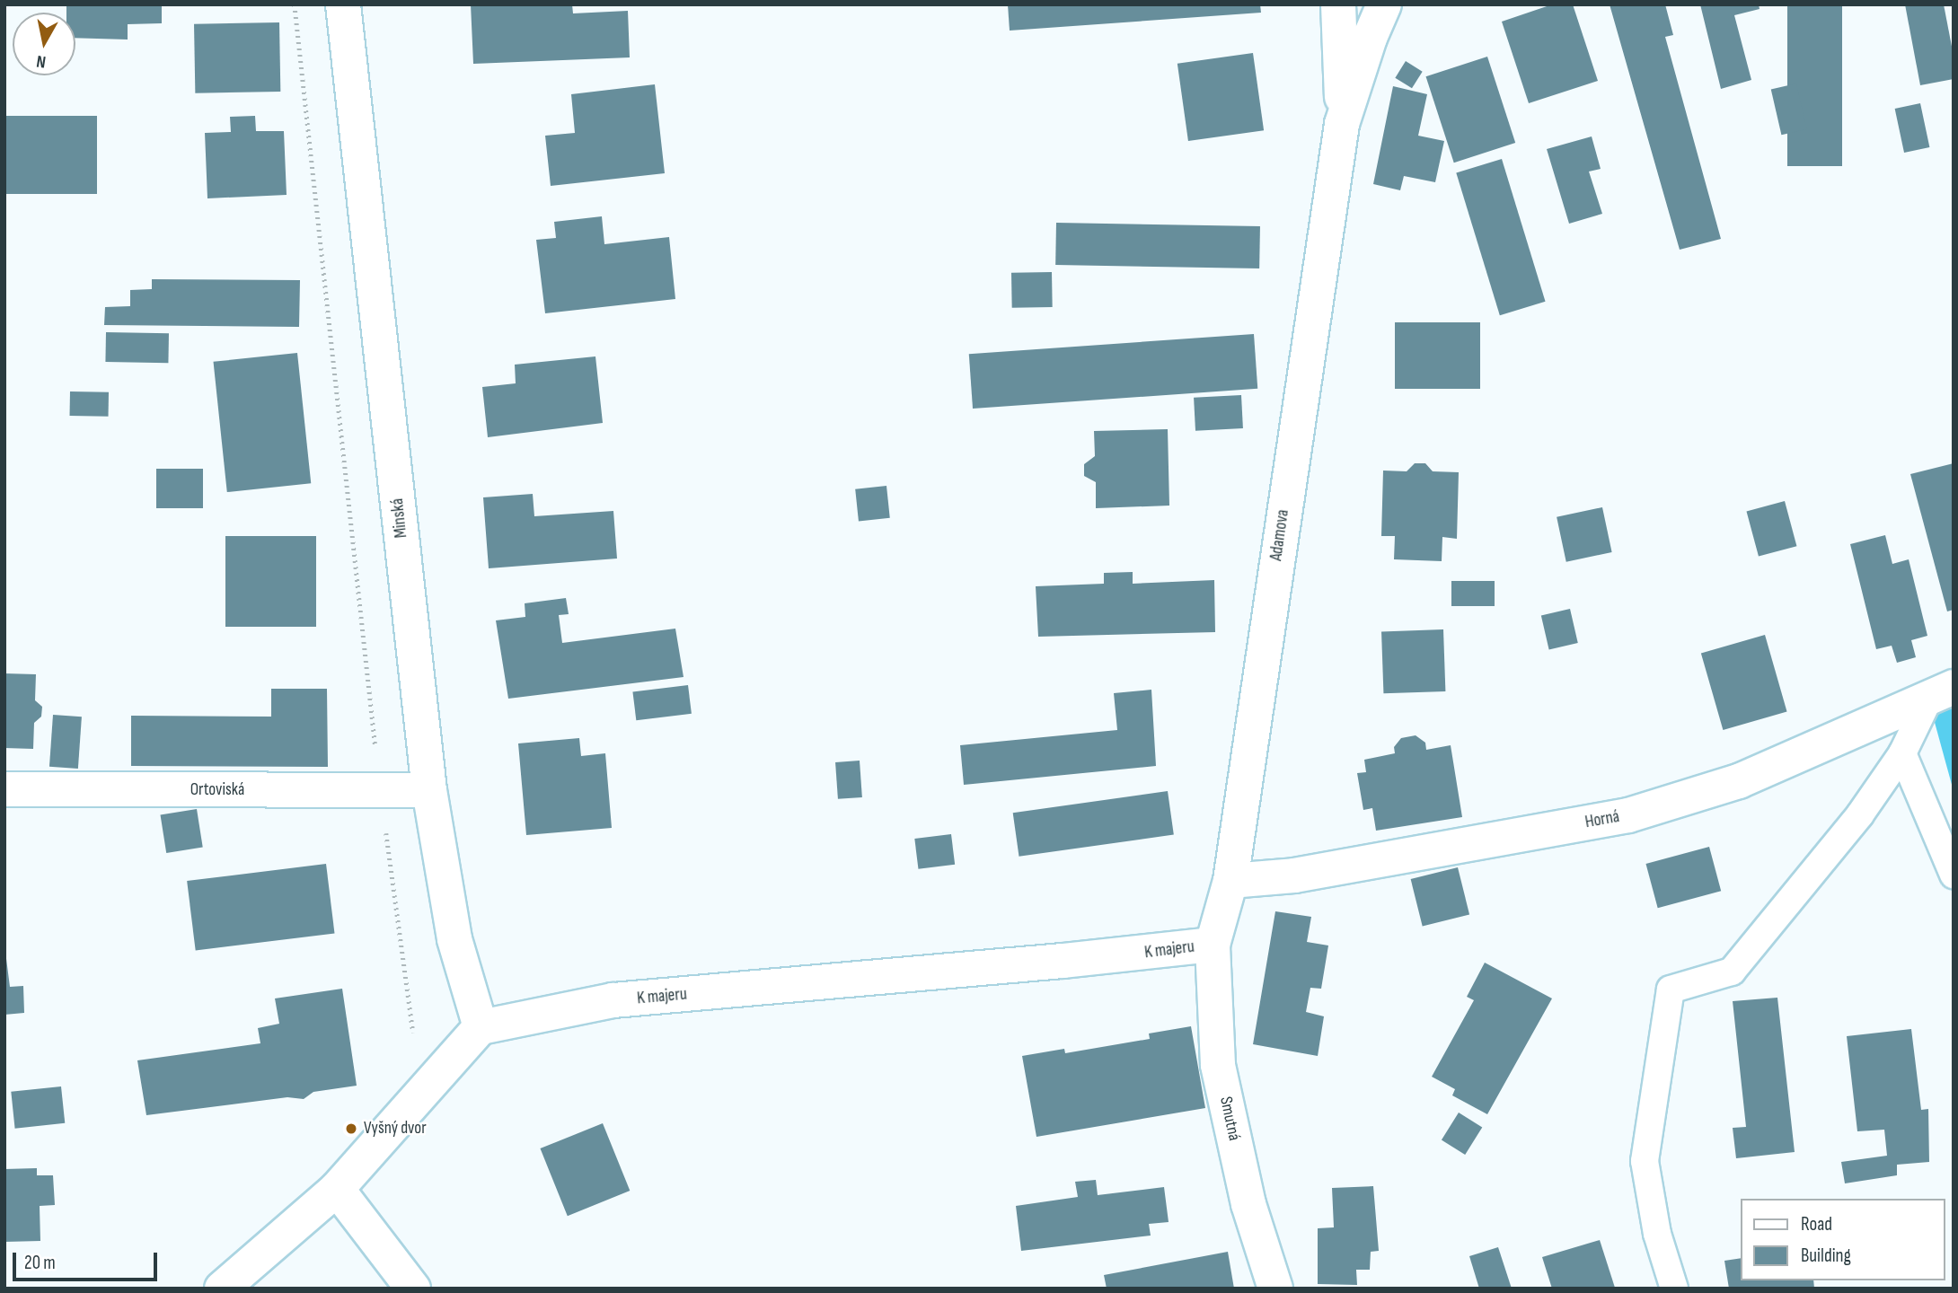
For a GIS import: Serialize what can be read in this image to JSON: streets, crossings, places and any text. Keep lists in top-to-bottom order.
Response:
{
  "streets": {
    "street": [
      "Minská",
      "Adamova",
      "Ortoviská",
      "Horná",
      "K majeru",
      "Smutná"
    ]
  },
  "crossings": [
    ["Minská", "Ortoviská"],
    ["Minská", "K majeru"],
    ["Adamova", "Horná"],
    ["Adamova", "K majeru"],
    ["Adamova", "Smutná"],
    ["K majeru", "Smutná"]
  ],
  "places": ["Vyšný dvor"],
  "legend": ["Road", "Building"],
  "scale_bar": "20 m",
  "north": "bottom"
}
